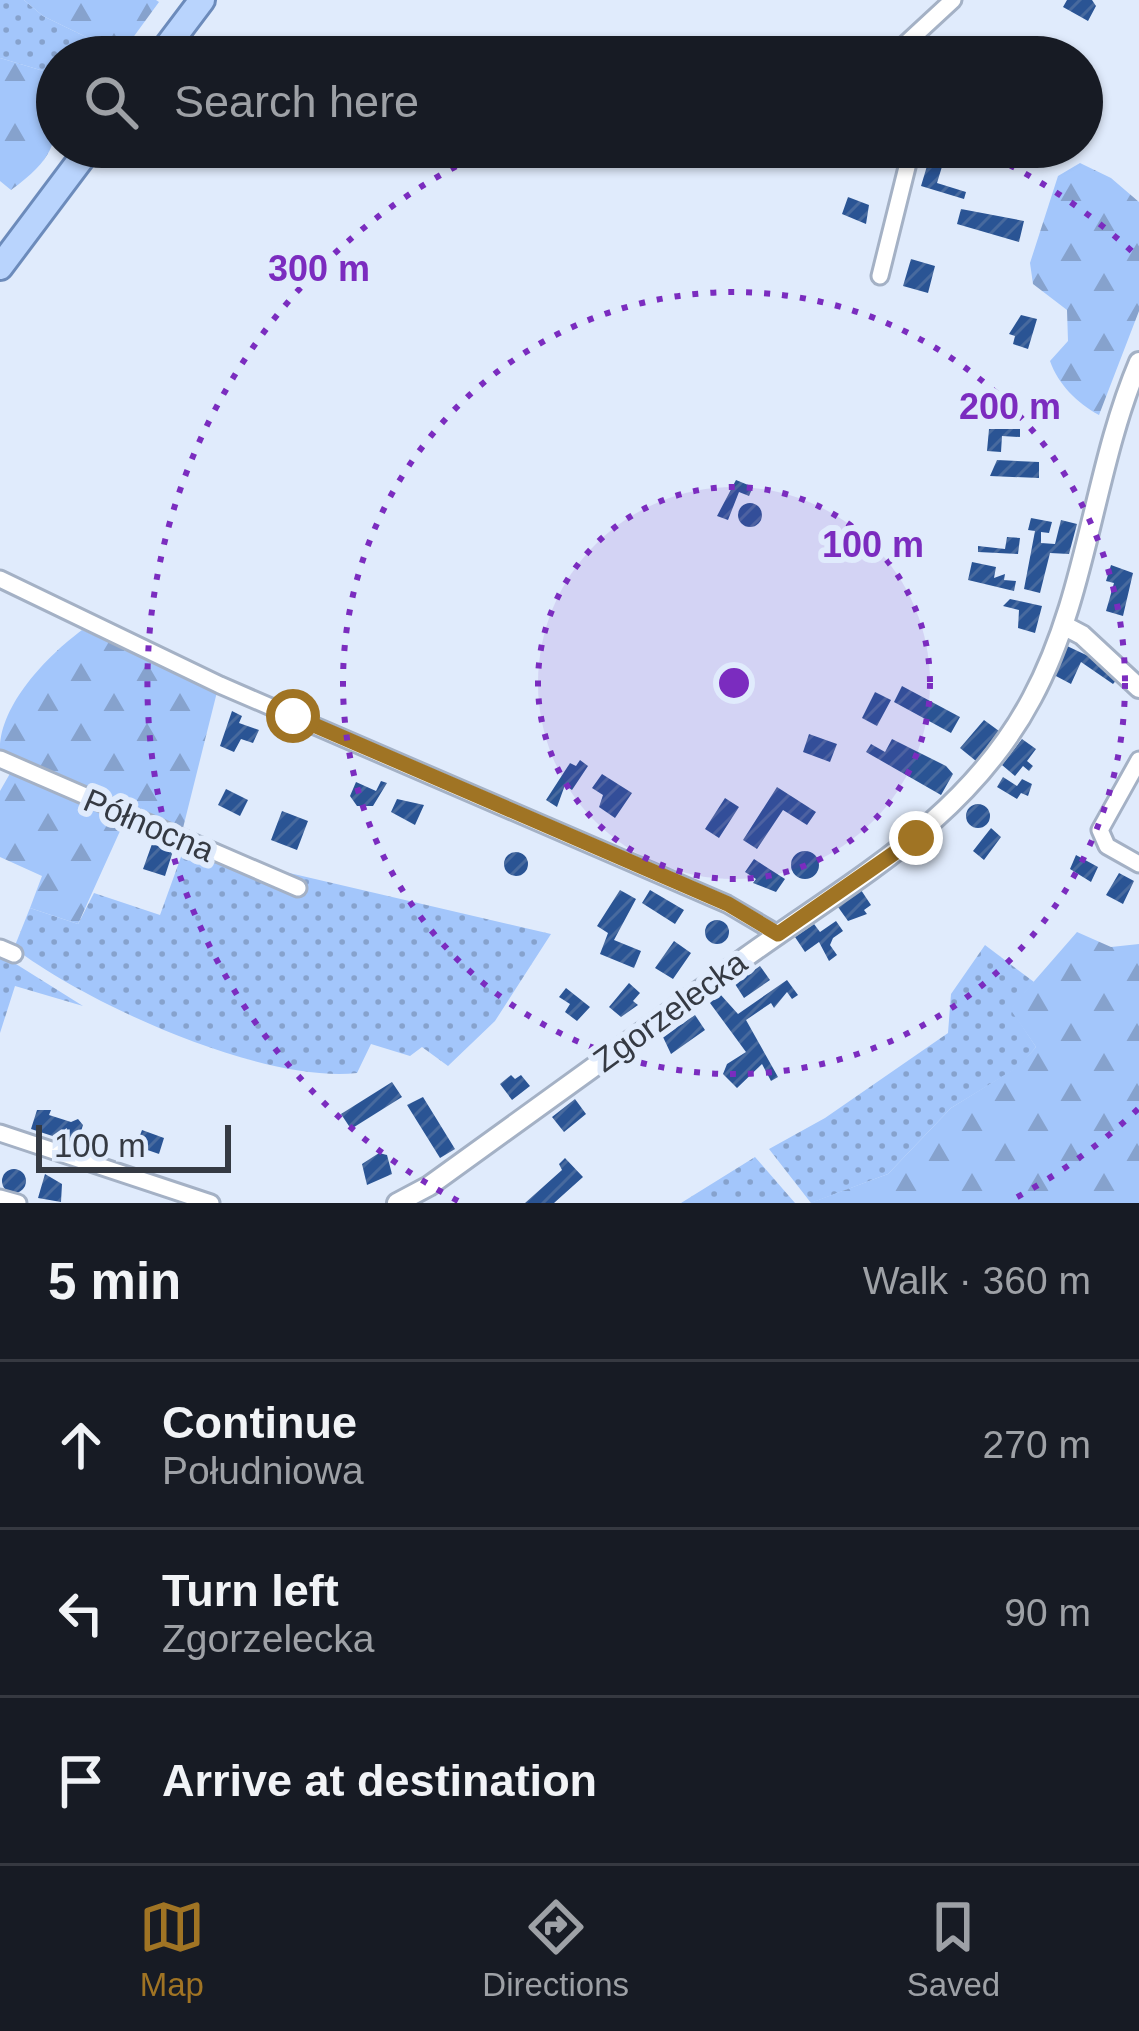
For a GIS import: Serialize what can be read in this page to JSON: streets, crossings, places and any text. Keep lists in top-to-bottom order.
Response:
{
  "streets": {
    "street": ["Północna", "Zgorzelecka"]
  },
  "scale_bar": "100 m",
  "page": {
    "search": "Search here",
    "scale": "100 m",
    "heading": ["5 min", "Walk · 360 m"],
    "list": [
      ["Continue", "Południowa", "270 m"],
      ["Turn left", "Zgorzelecka", "90 m"],
      "Arrive at destination"
    ],
    "nav": ["Map", "Directions", "Saved"]
  },
  "rings": ["300 m", "200 m", "100 m"]
}
